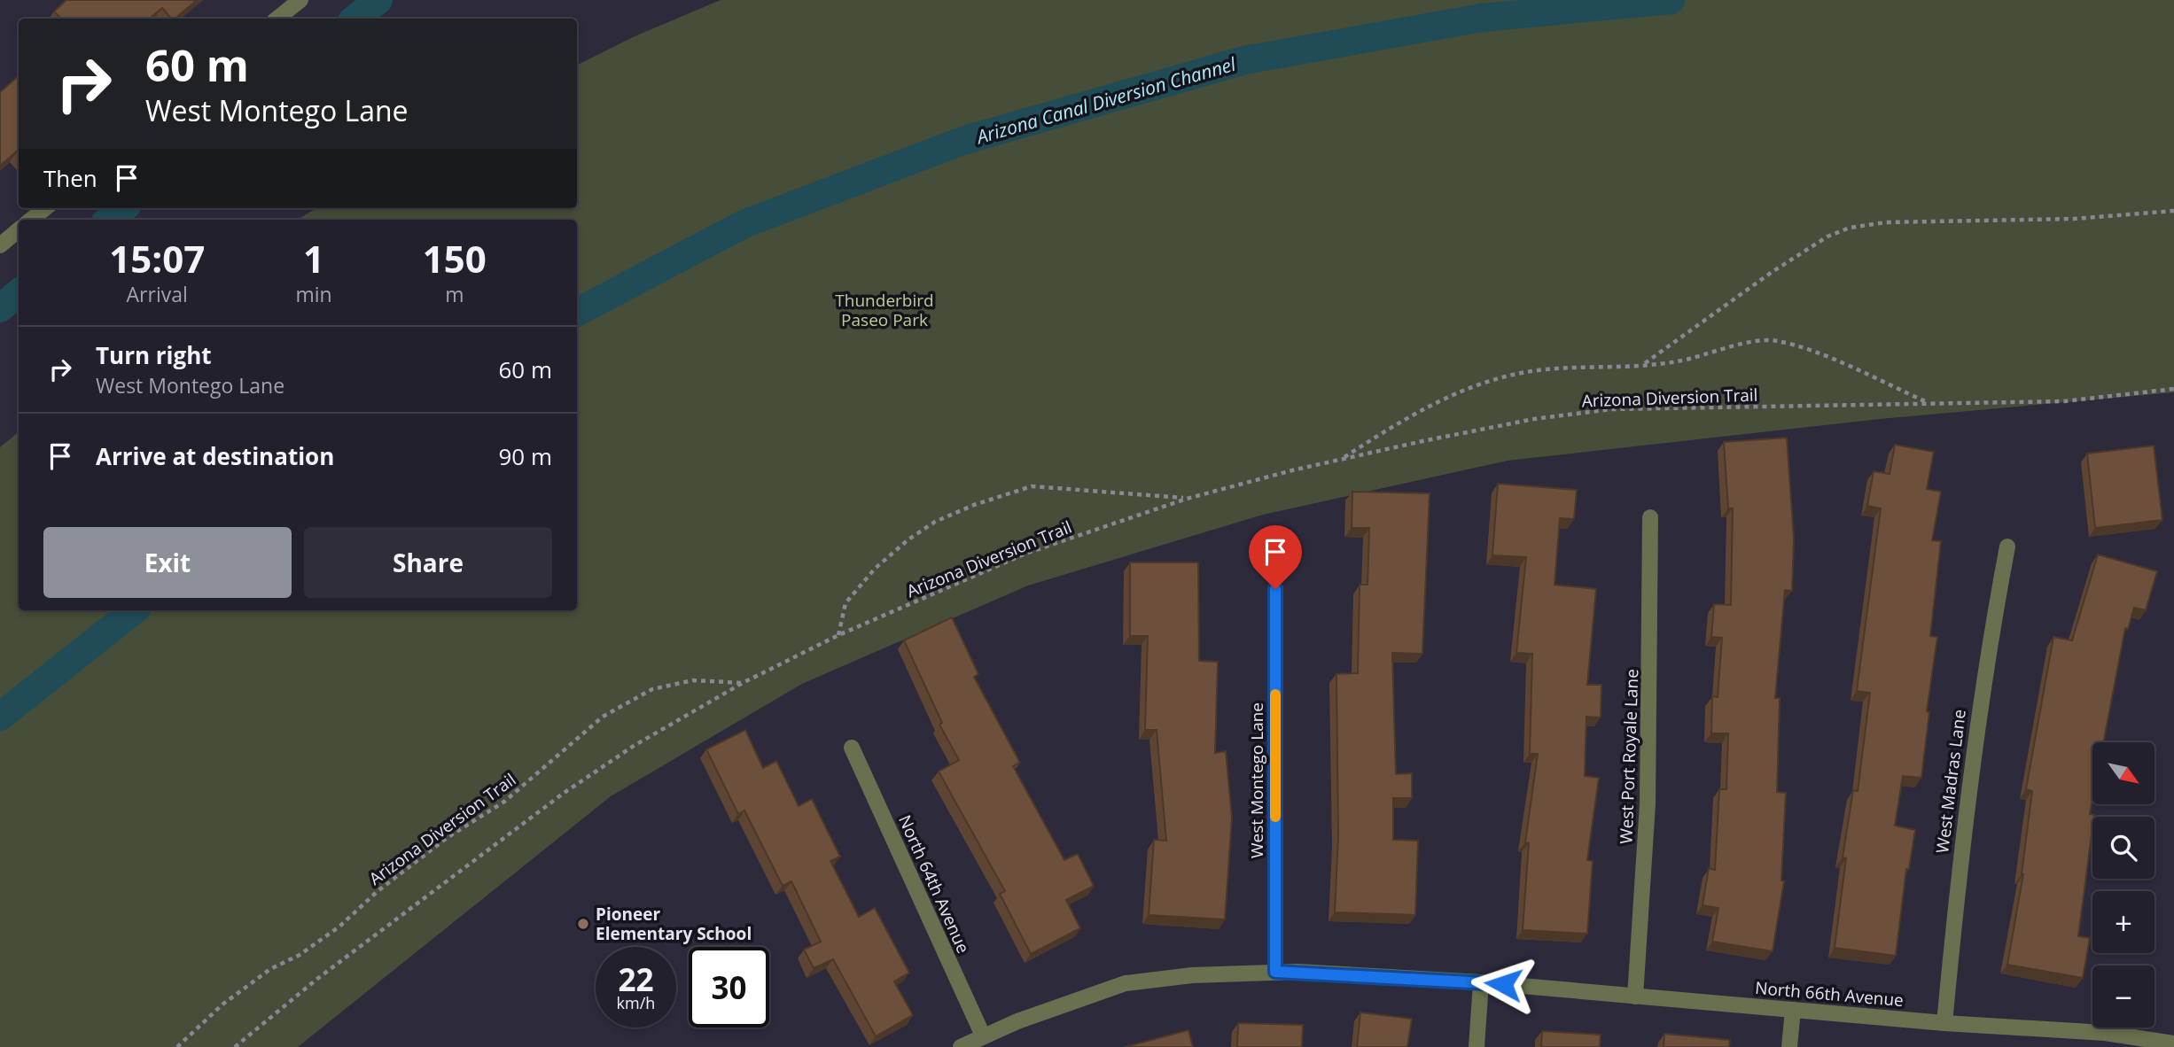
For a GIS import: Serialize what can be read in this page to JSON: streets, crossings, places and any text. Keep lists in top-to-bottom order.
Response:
{
  "streets": {
    "street": [
      "West Port Royale Lane",
      "West Montego Lane",
      "West Madras Lane",
      "North 64th Avenue",
      "North 66th Avenue"
    ],
    "path": ["Arizona Diversion Trail"]
  },
  "crossings": [
    ["West Port Royale Lane", "North 66th Avenue"],
    ["West Montego Lane", "North 66th Avenue"],
    ["West Madras Lane", "North 66th Avenue"],
    ["North 64th Avenue", "North 66th Avenue"]
  ],
  "water": ["Arizona Canal Diversion Channel"],
  "parks": ["Thunderbird Paseo Park"],
  "places": ["Pioneer Elementary School"],
  "north": "bottom right",
  "page": {
    "turn": ["60 m", "West Montego Lane"],
    "then": "Then",
    "eta": [
      "15:07",
      "Arrival",
      "1",
      "min",
      "150",
      "m"
    ],
    "list": [
      {
        "name": "Turn right",
        "note": "West Montego Lane",
        "value": "60 m"
      },
      {
        "name": "Arrive at destination",
        "value": "90 m"
      }
    ],
    "buttons": ["Exit", "Share"],
    "map_buttons": ["+", "−"],
    "speed": "22 km/h",
    "limit": "30"
  }
}
